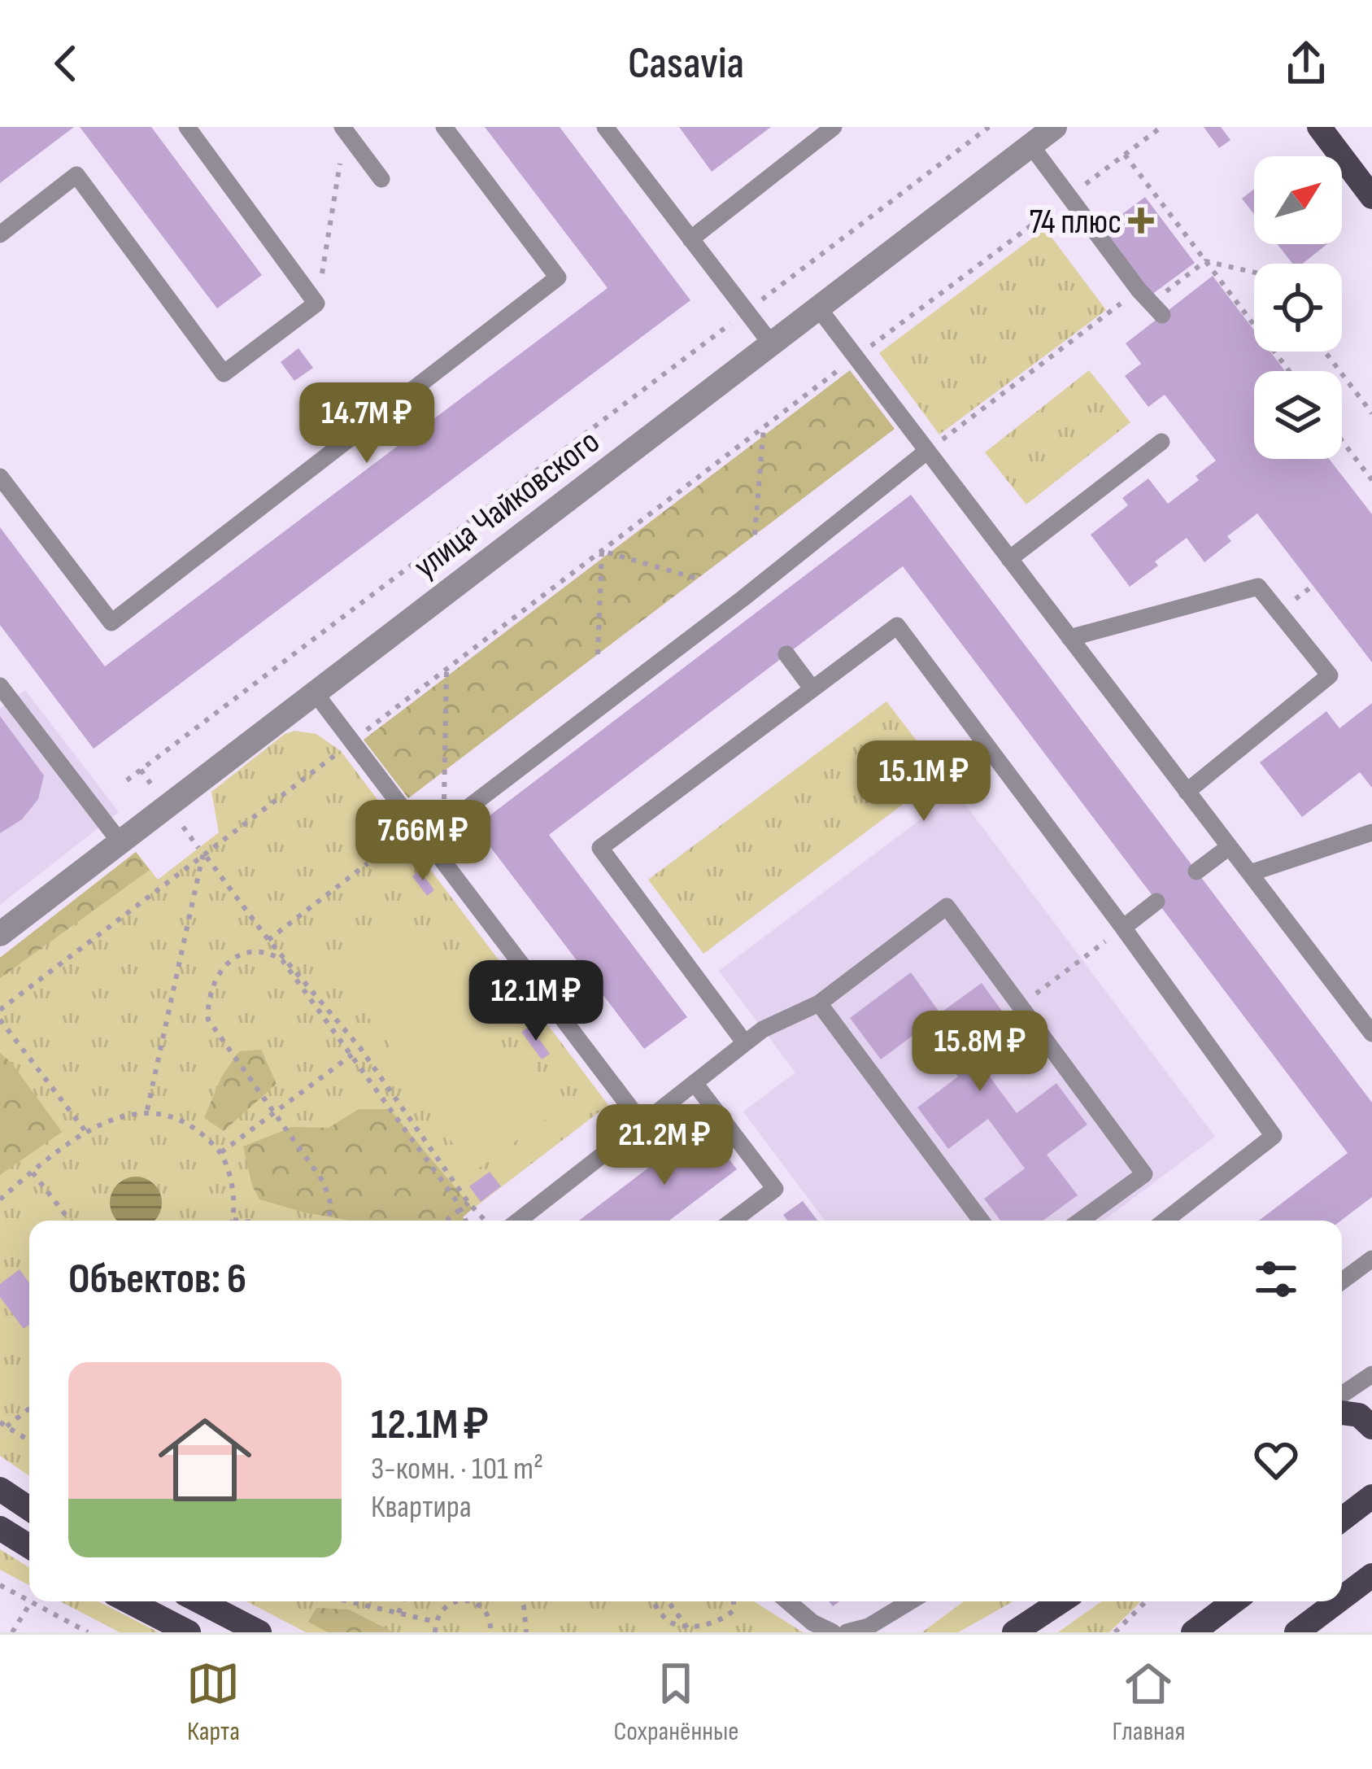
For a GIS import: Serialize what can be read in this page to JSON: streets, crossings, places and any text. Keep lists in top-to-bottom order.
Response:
{
  "streets": {
    "street": ["улица Чайковского"]
  },
  "places": {
    "health": ["74 плюс"]
  },
  "north": "top right",
  "page": {
    "header": "Casavia",
    "price": [
      "14.7M ₽",
      "15.1M ₽",
      "7.66M ₽",
      "12.1M ₽",
      "15.8M ₽",
      "21.2M ₽"
    ],
    "heading": "Объектов: 6",
    "list": [
      {
        "name": "12.1M ₽",
        "note": "3-комн. · 101 m² · Квартира"
      }
    ],
    "tabs": ["Карта", "Сохранённые", "Главная"]
  }
}
